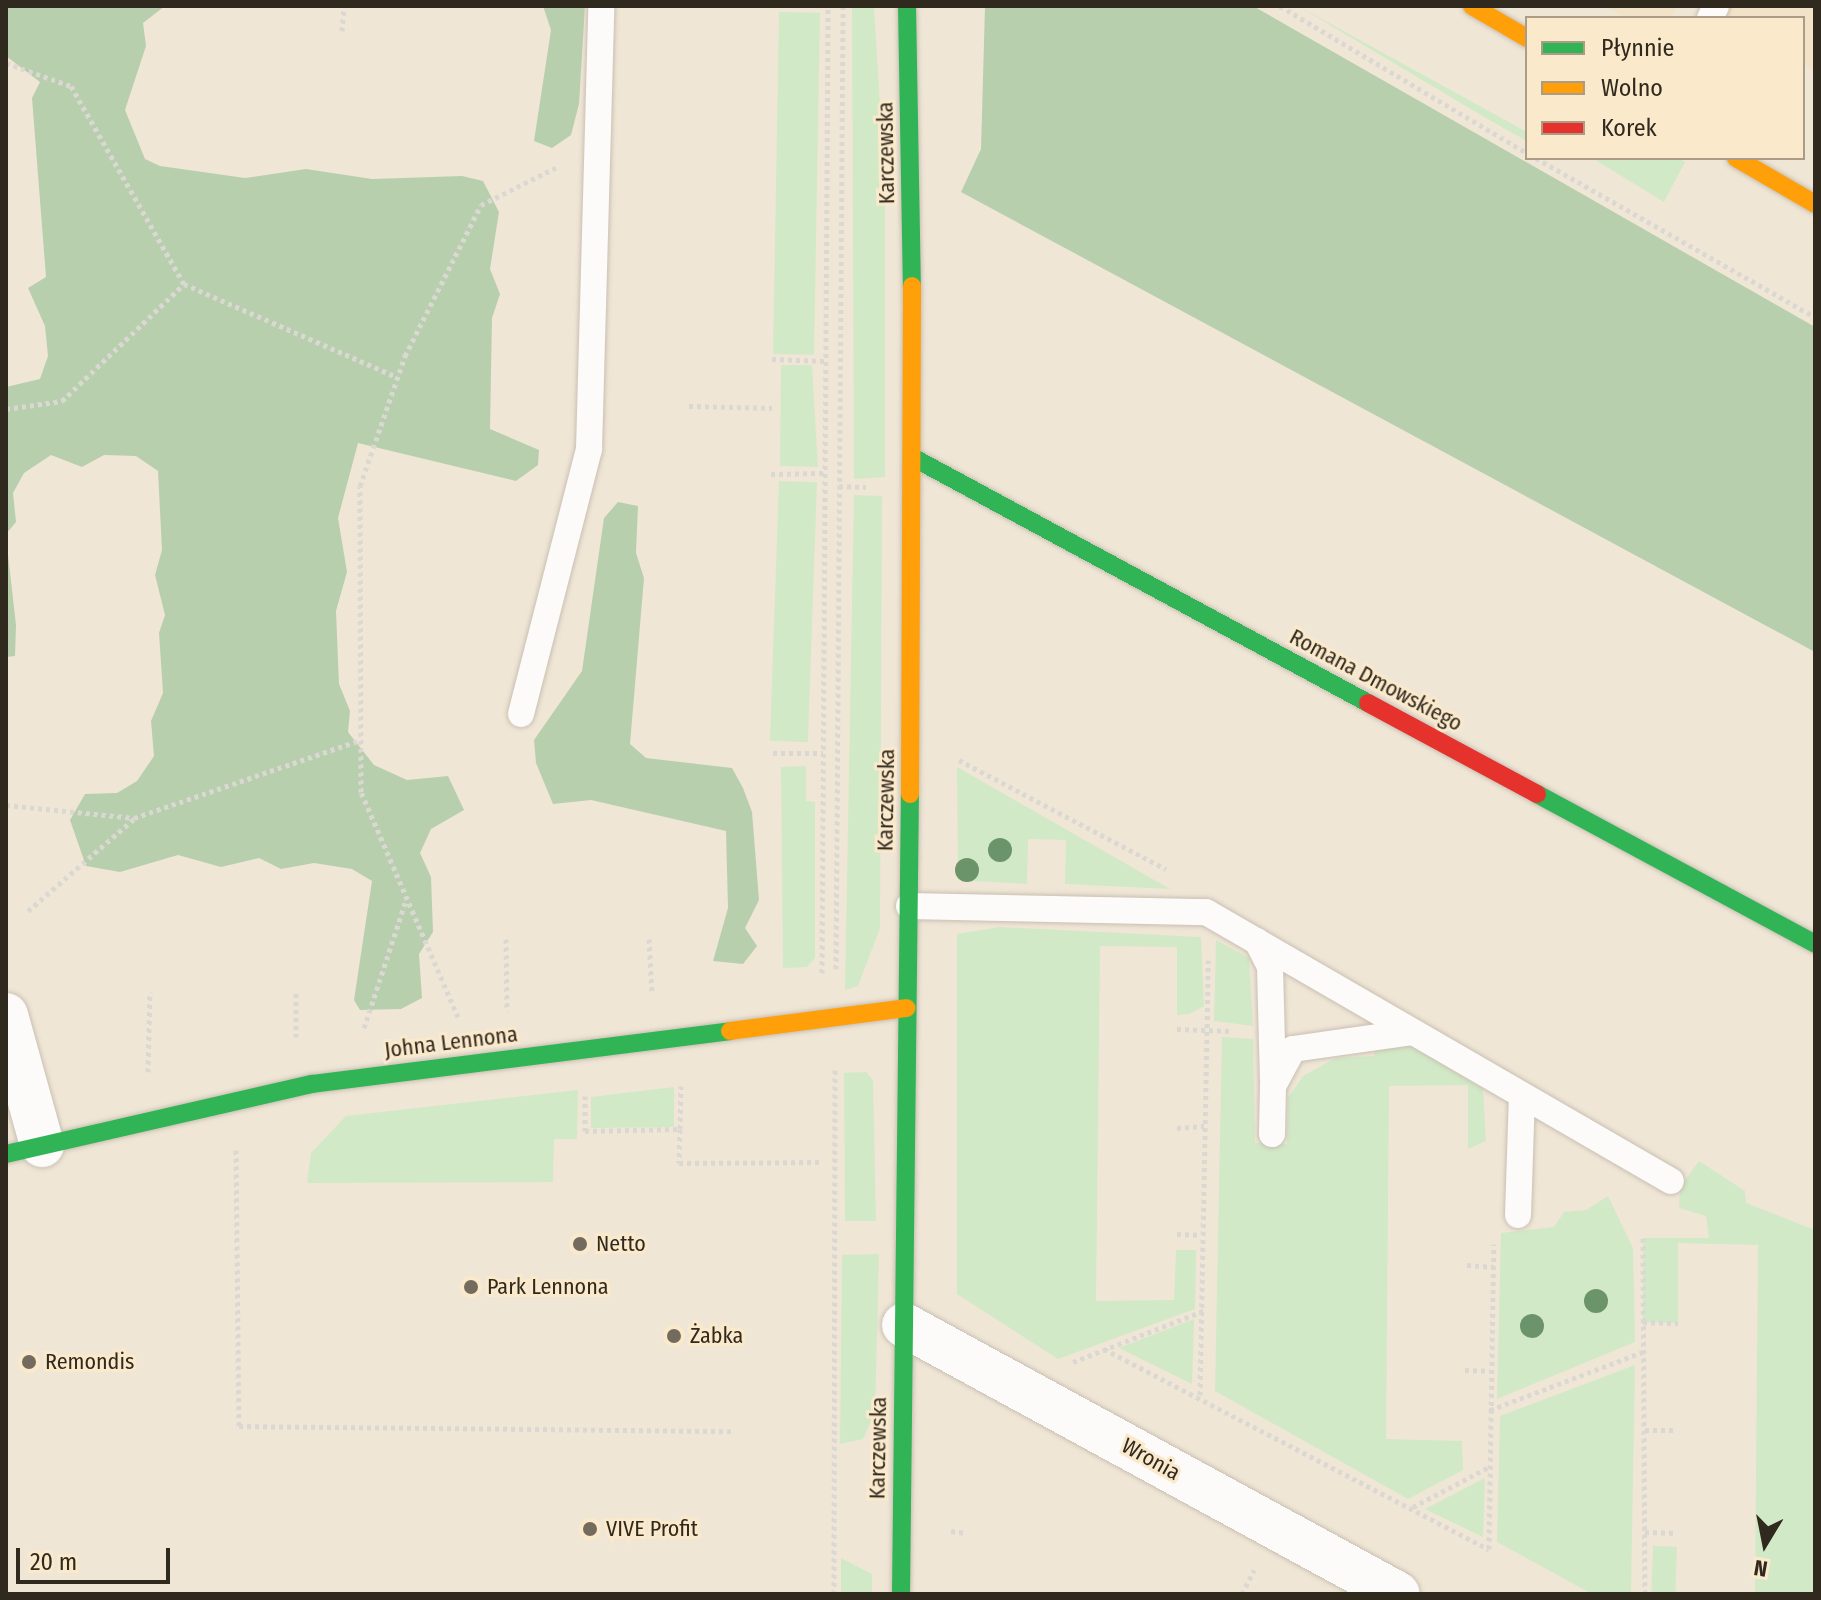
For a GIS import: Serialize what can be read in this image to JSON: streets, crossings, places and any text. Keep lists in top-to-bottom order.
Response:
{
  "streets": {
    "street": [
      "Karczewska",
      "Romana Dmowskiego",
      "Johna Lennona",
      "Wronia"
    ]
  },
  "crossings": [
    ["Karczewska", "Romana Dmowskiego"],
    ["Karczewska", "Johna Lennona"],
    ["Karczewska", "Wronia"]
  ],
  "places": [
    "Netto",
    "Park Lennona",
    "Żabka",
    "Remondis",
    "VIVE Profit"
  ],
  "legend": ["Płynnie", "Wolno", "Korek"],
  "scale_bar": "20 m",
  "north": "bottom"
}
